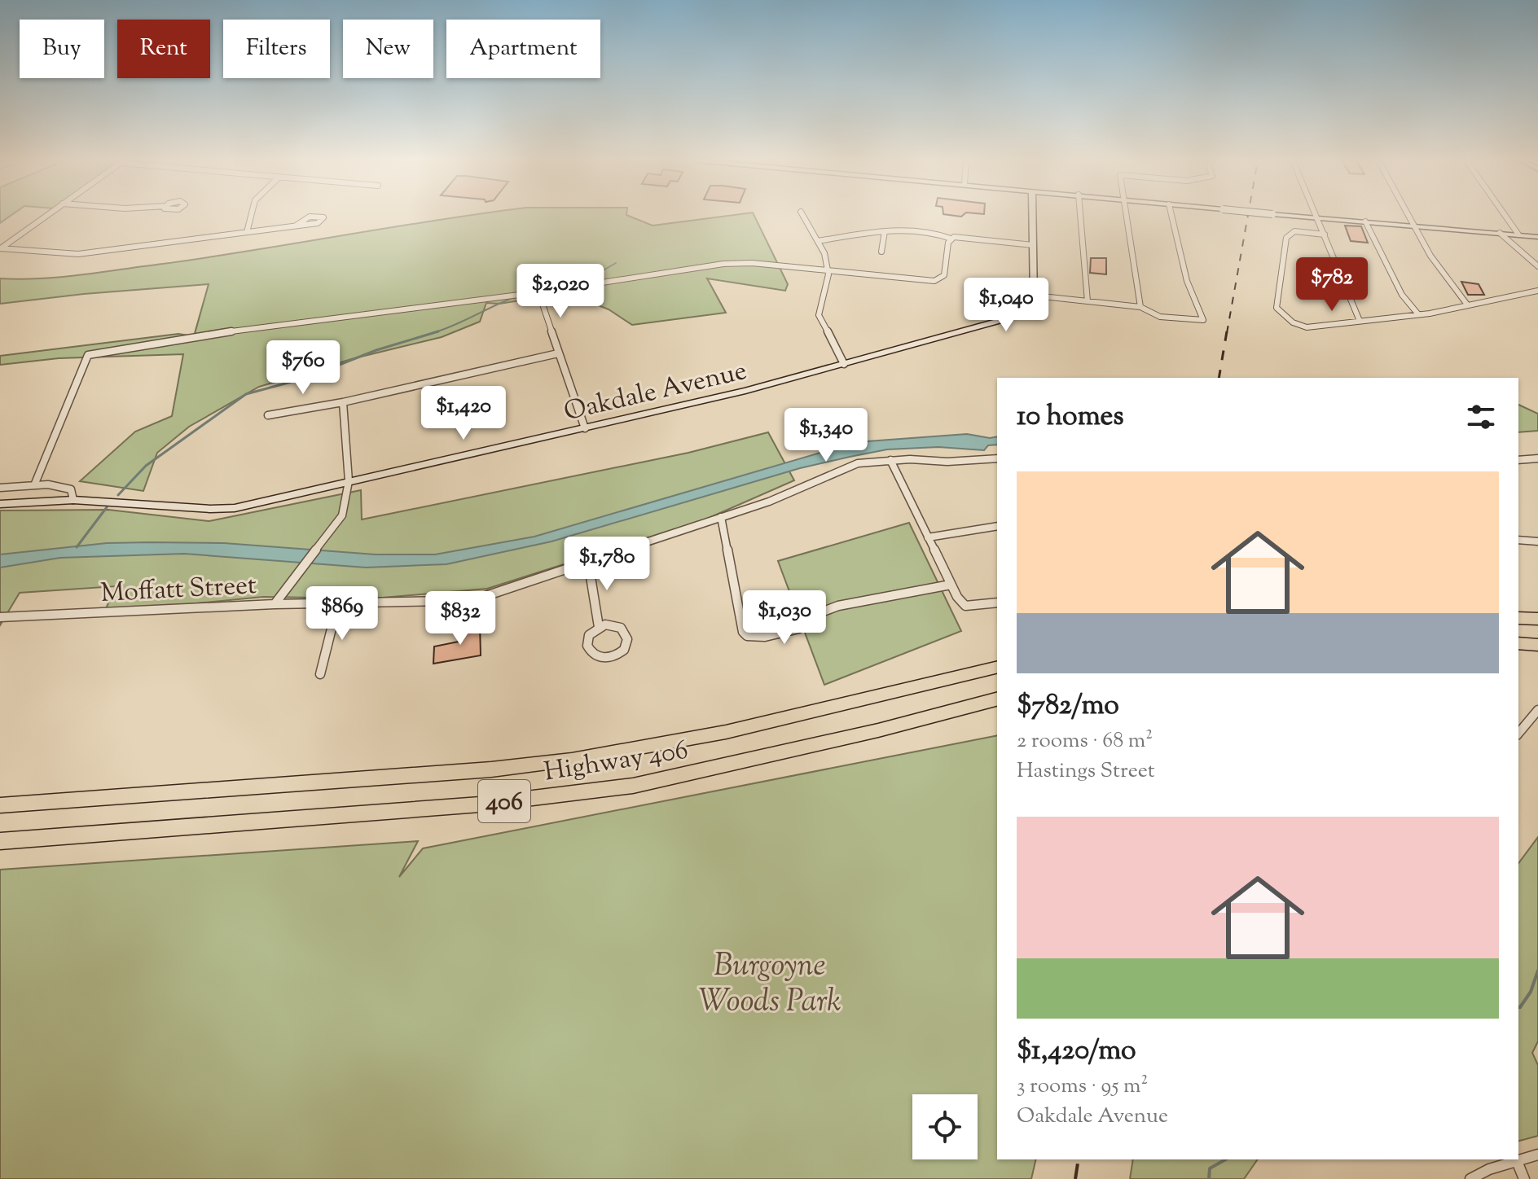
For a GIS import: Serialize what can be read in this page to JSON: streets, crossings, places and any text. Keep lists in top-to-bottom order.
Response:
{
  "streets": {
    "highway": ["Highway 406", "406"],
    "street": ["Oakdale Avenue", "Moffatt Street"]
  },
  "parks": ["Burgoyne Woods Park"],
  "page": {
    "chip": [
      "Buy",
      "Rent",
      "Filters",
      "New",
      "Apartment"
    ],
    "price": [
      "$782",
      "$2,020",
      "$1,040",
      "$760",
      "$1,420",
      "$1,340",
      "$1,780",
      "$869",
      "$1,030",
      "$832"
    ],
    "heading": "10 homes",
    "list": [
      {
        "name": "$782/mo",
        "note": "2 rooms · 68 m² · Hastings Street"
      },
      {
        "name": "$1,420/mo",
        "note": "3 rooms · 95 m² · Oakdale Avenue"
      }
    ]
  }
}
